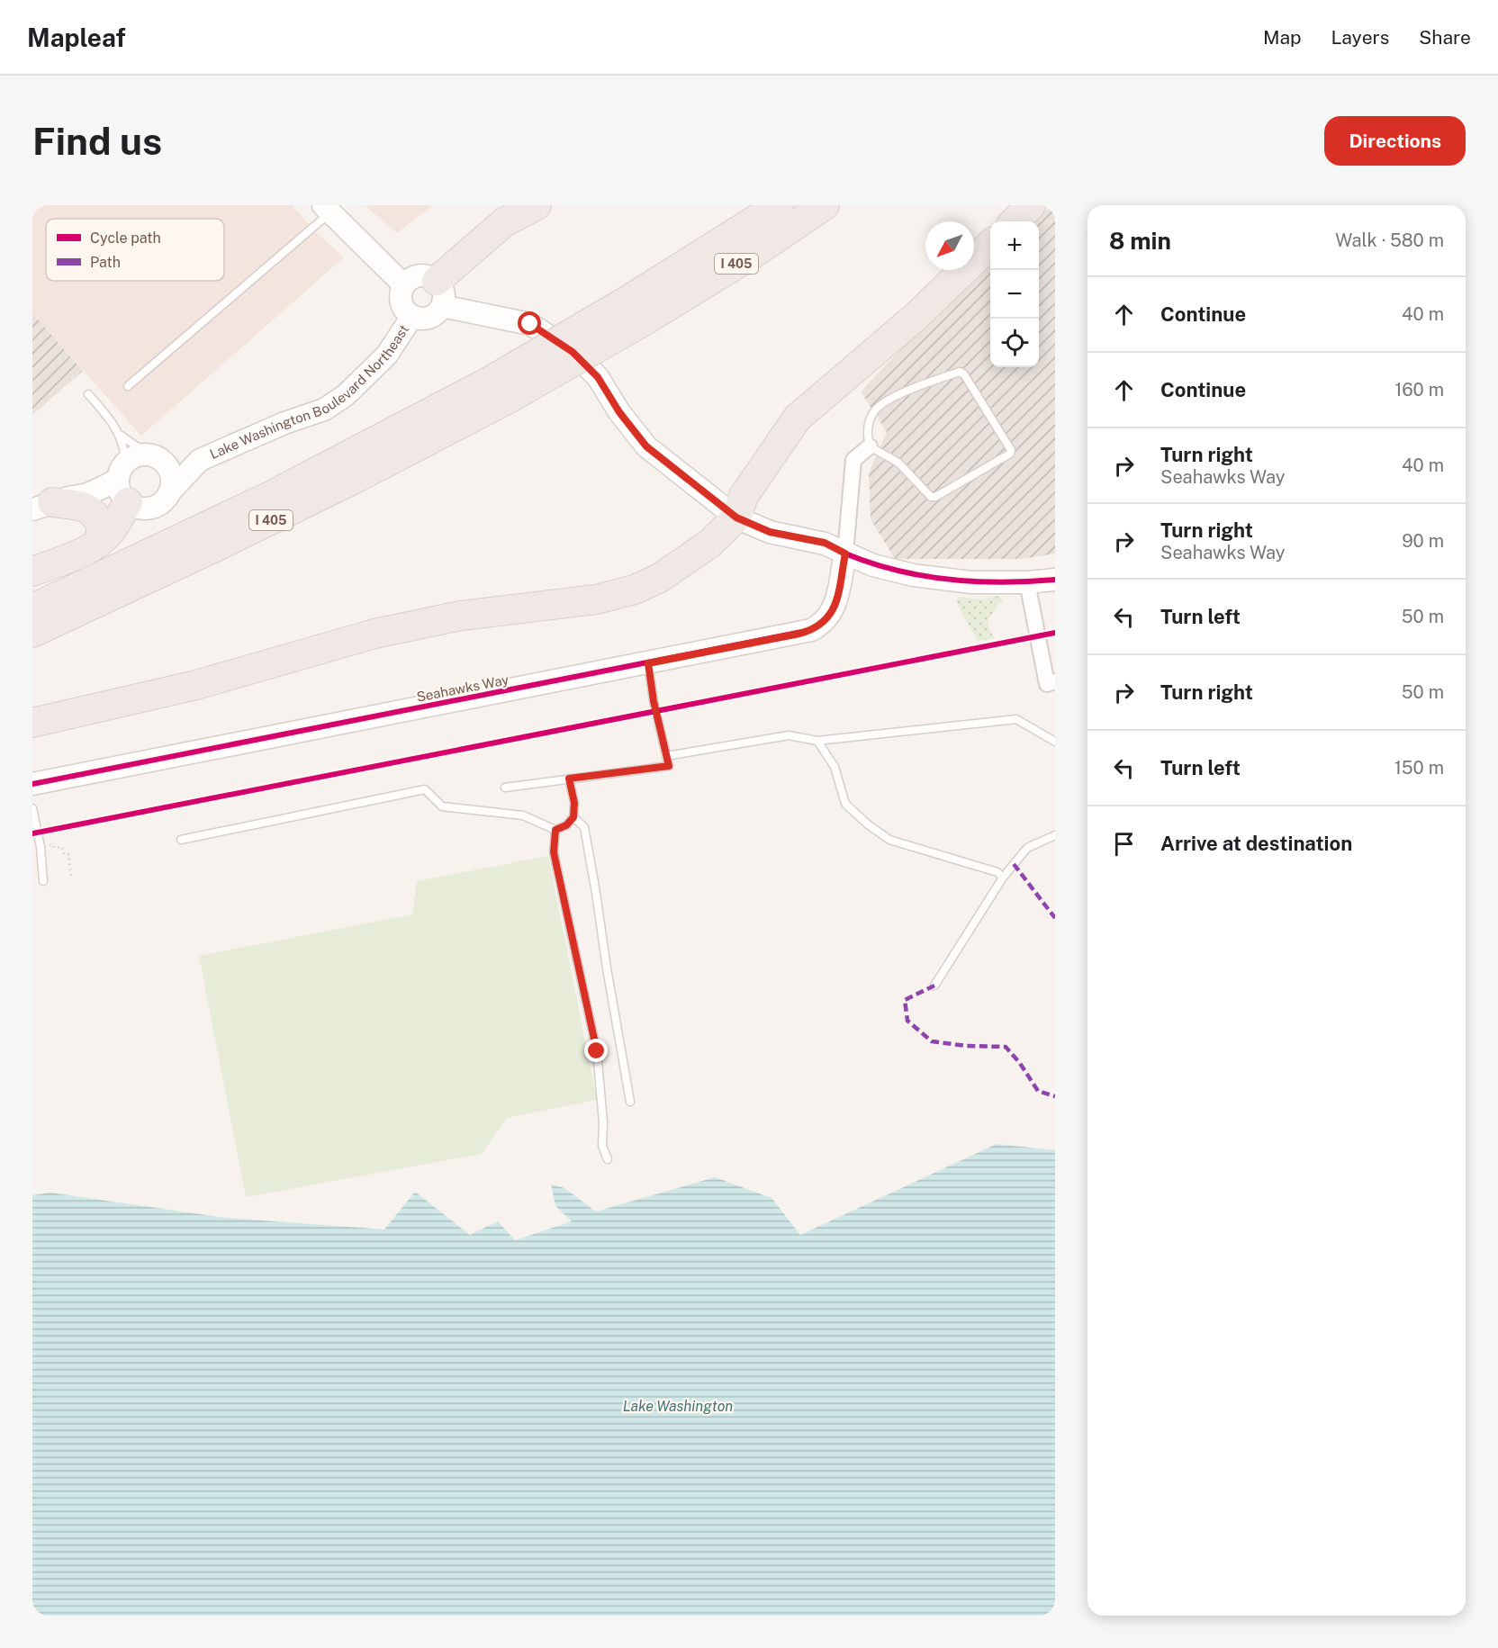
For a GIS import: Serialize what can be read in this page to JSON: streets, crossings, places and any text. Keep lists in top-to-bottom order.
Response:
{
  "streets": {
    "highway": ["I 405"],
    "street": ["Lake Washington Boulevard Northeast", "Seahawks Way"]
  },
  "water": ["Lake Washington"],
  "legend": ["Cycle path", "Path"],
  "north": "bottom left",
  "page": {
    "header": "Mapleaf",
    "nav": ["Map", "Layers", "Share"],
    "buttons": "Directions",
    "title": "Find us",
    "heading": ["8 min", "Walk · 580 m"],
    "map_buttons": ["+", "−"],
    "list": [
      ["Continue", "40 m"],
      ["Continue", "160 m"],
      ["Turn right", "Seahawks Way", "40 m"],
      ["Turn right", "Seahawks Way", "90 m"],
      ["Turn left", "50 m"],
      ["Turn right", "50 m"],
      ["Turn left", "150 m"],
      "Arrive at destination"
    ]
  }
}
